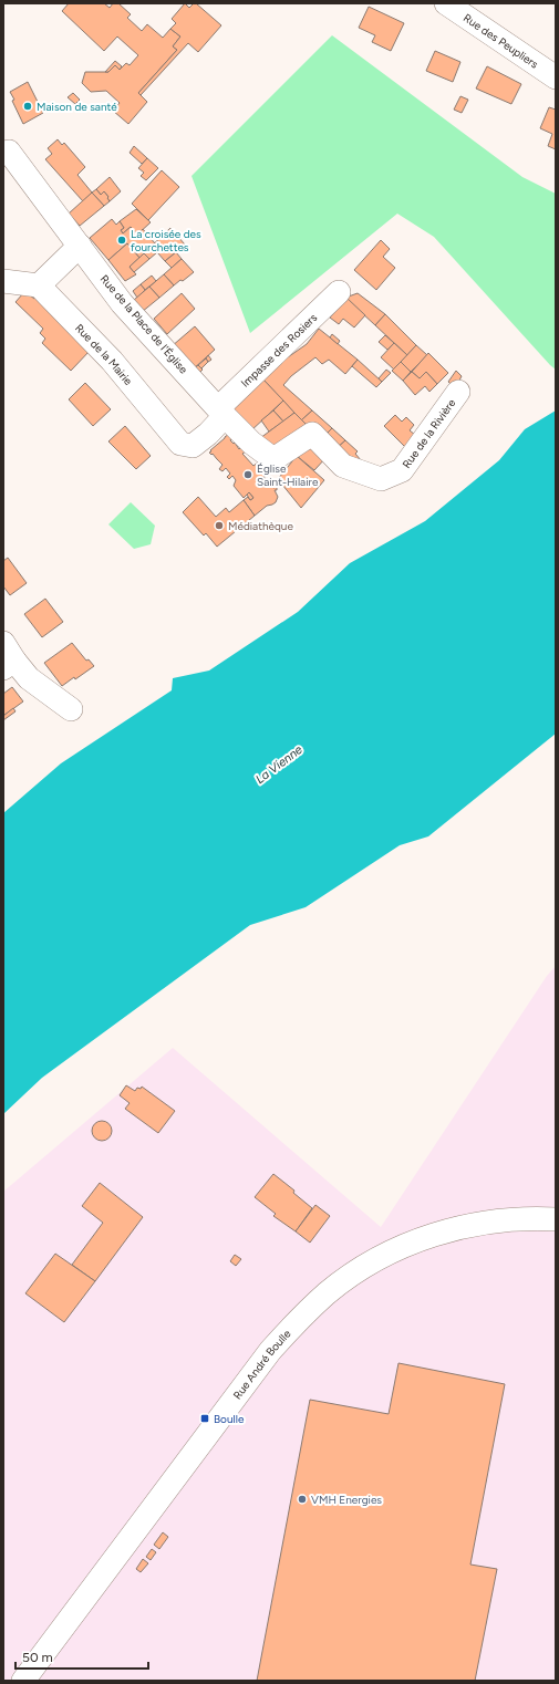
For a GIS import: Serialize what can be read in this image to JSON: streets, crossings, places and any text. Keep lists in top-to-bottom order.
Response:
{
  "streets": {
    "street": [
      "Rue des Peupliers",
      "Rue de la Place de l'Église",
      "Impasse des Rosiers",
      "Rue de la Mairie",
      "Rue de la Rivière",
      "Rue André Boulle"
    ]
  },
  "crossings": [
    ["Rue de la Place de l'Église", "Impasse des Rosiers"],
    ["Rue de la Place de l'Église", "Rue de la Mairie"],
    ["Rue de la Place de l'Église", "Rue de la Rivière"],
    ["Impasse des Rosiers", "Rue de la Mairie"],
    ["Impasse des Rosiers", "Rue de la Rivière"],
    ["Rue de la Mairie", "Rue de la Rivière"]
  ],
  "water": ["La Vienne"],
  "places": {
    "other": [
      "Maison de santé",
      "La croisée des fourchettes",
      "Église Saint-Hilaire",
      "Médiathèque",
      "VMH Energies"
    ],
    "transit": ["Boulle"]
  },
  "scale_bar": "50 m"
}
